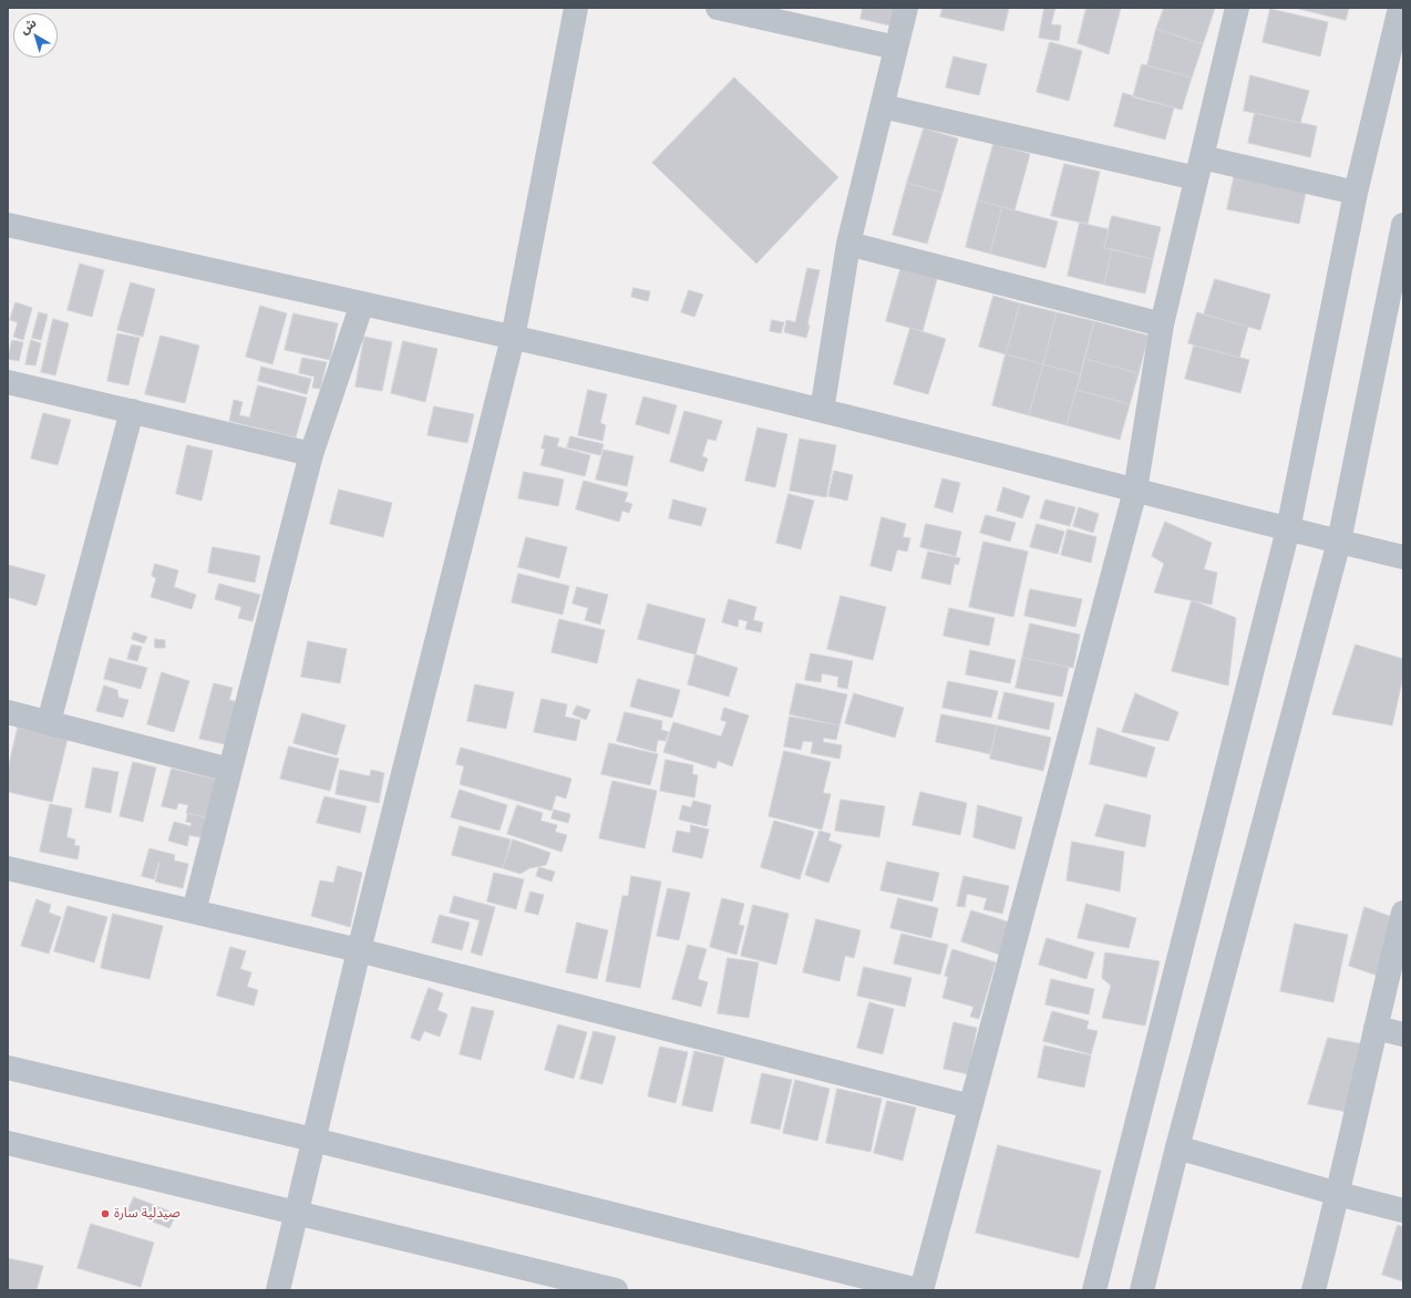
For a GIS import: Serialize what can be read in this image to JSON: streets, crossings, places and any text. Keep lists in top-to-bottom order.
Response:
{
  "places": ["صيدلية سارة"],
  "north": "top left"
}
